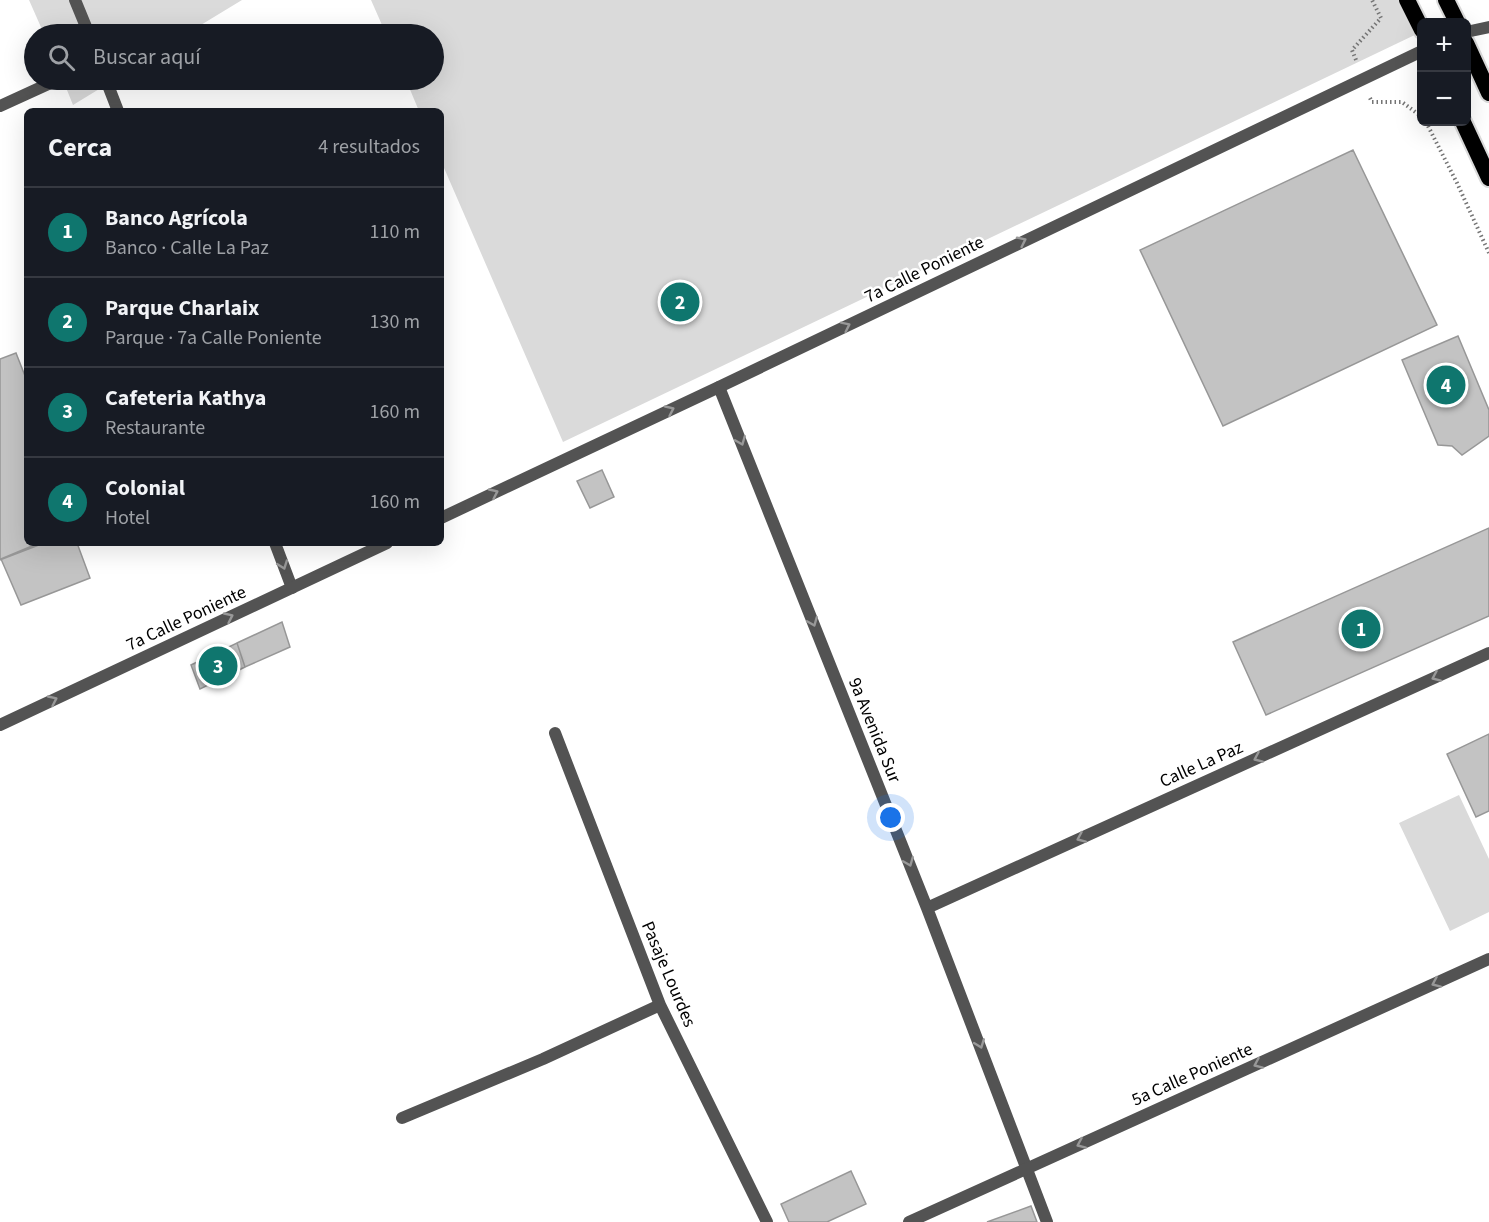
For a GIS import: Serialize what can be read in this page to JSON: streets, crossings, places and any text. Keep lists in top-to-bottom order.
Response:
{
  "streets": {
    "street": [
      "7a Calle Poniente",
      "9a Avenida Sur",
      "Calle La Paz",
      "Pasaje Lourdes",
      "5a Calle Poniente"
    ]
  },
  "crossings": [
    ["7a Calle Poniente", "9a Avenida Sur"],
    ["9a Avenida Sur", "Calle La Paz"],
    ["9a Avenida Sur", "5a Calle Poniente"]
  ],
  "one_way": [
    "7a Calle Poniente",
    "9a Avenida Sur",
    "Calle La Paz",
    "5a Calle Poniente"
  ],
  "page": {
    "map_buttons": ["+", "−"],
    "search": "Buscar aquí",
    "heading": ["Cerca", "4 resultados"],
    "list": [
      {
        "mark": "1",
        "name": "Banco Agrícola",
        "note": "Banco · Calle La Paz",
        "value": "110 m"
      },
      {
        "mark": "2",
        "name": "Parque Charlaix",
        "note": "Parque · 7a Calle Poniente",
        "value": "130 m"
      },
      {
        "mark": "3",
        "name": "Cafeteria Kathya",
        "note": "Restaurante",
        "value": "160 m"
      },
      {
        "mark": "4",
        "name": "Colonial",
        "note": "Hotel",
        "value": "160 m"
      }
    ],
    "pins": [
      "2",
      "4",
      "1",
      "3"
    ]
  }
}
